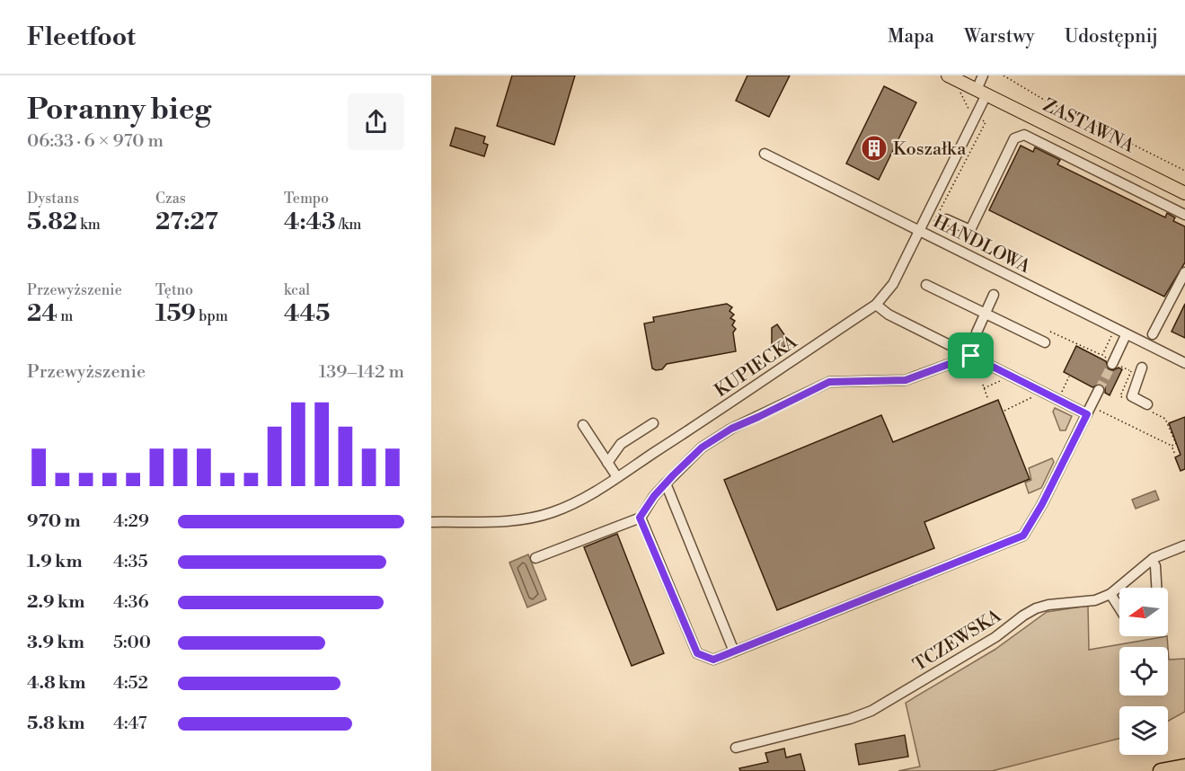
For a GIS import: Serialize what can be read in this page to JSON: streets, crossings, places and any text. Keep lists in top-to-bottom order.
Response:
{
  "streets": {
    "main road": ["ZASTAWNA"],
    "street": ["HANDLOWA", "KUPIECKA", "TCZEWSKA"]
  },
  "crossings": [
    ["ZASTAWNA", "KUPIECKA"],
    ["HANDLOWA", "KUPIECKA"]
  ],
  "places": {
    "building": ["Koszałka"]
  },
  "north": "left",
  "page": {
    "header": "Fleetfoot",
    "nav": ["Mapa", "Warstwy", "Udostępnij"],
    "heading": ["Poranny bieg", "06:33 · 6 × 970 m"],
    "stats": [
      ["Dystans", "5.82 km"],
      ["Czas", "27:27"],
      ["Tempo", "4:43 /km"],
      ["Przewyższenie", "24 m"],
      ["Tętno", "159 bpm"],
      ["kcal", "445"]
    ],
    "chart": ["Przewyższenie", "139–142 m"],
    "list": [
      {
        "name": "970 m",
        "note": "4:29"
      },
      {
        "name": "1.9 km",
        "note": "4:35"
      },
      {
        "name": "2.9 km",
        "note": "4:36"
      },
      {
        "name": "3.9 km",
        "note": "5:00"
      },
      {
        "name": "4.8 km",
        "note": "4:52"
      },
      {
        "name": "5.8 km",
        "note": "4:47"
      }
    ]
  }
}
